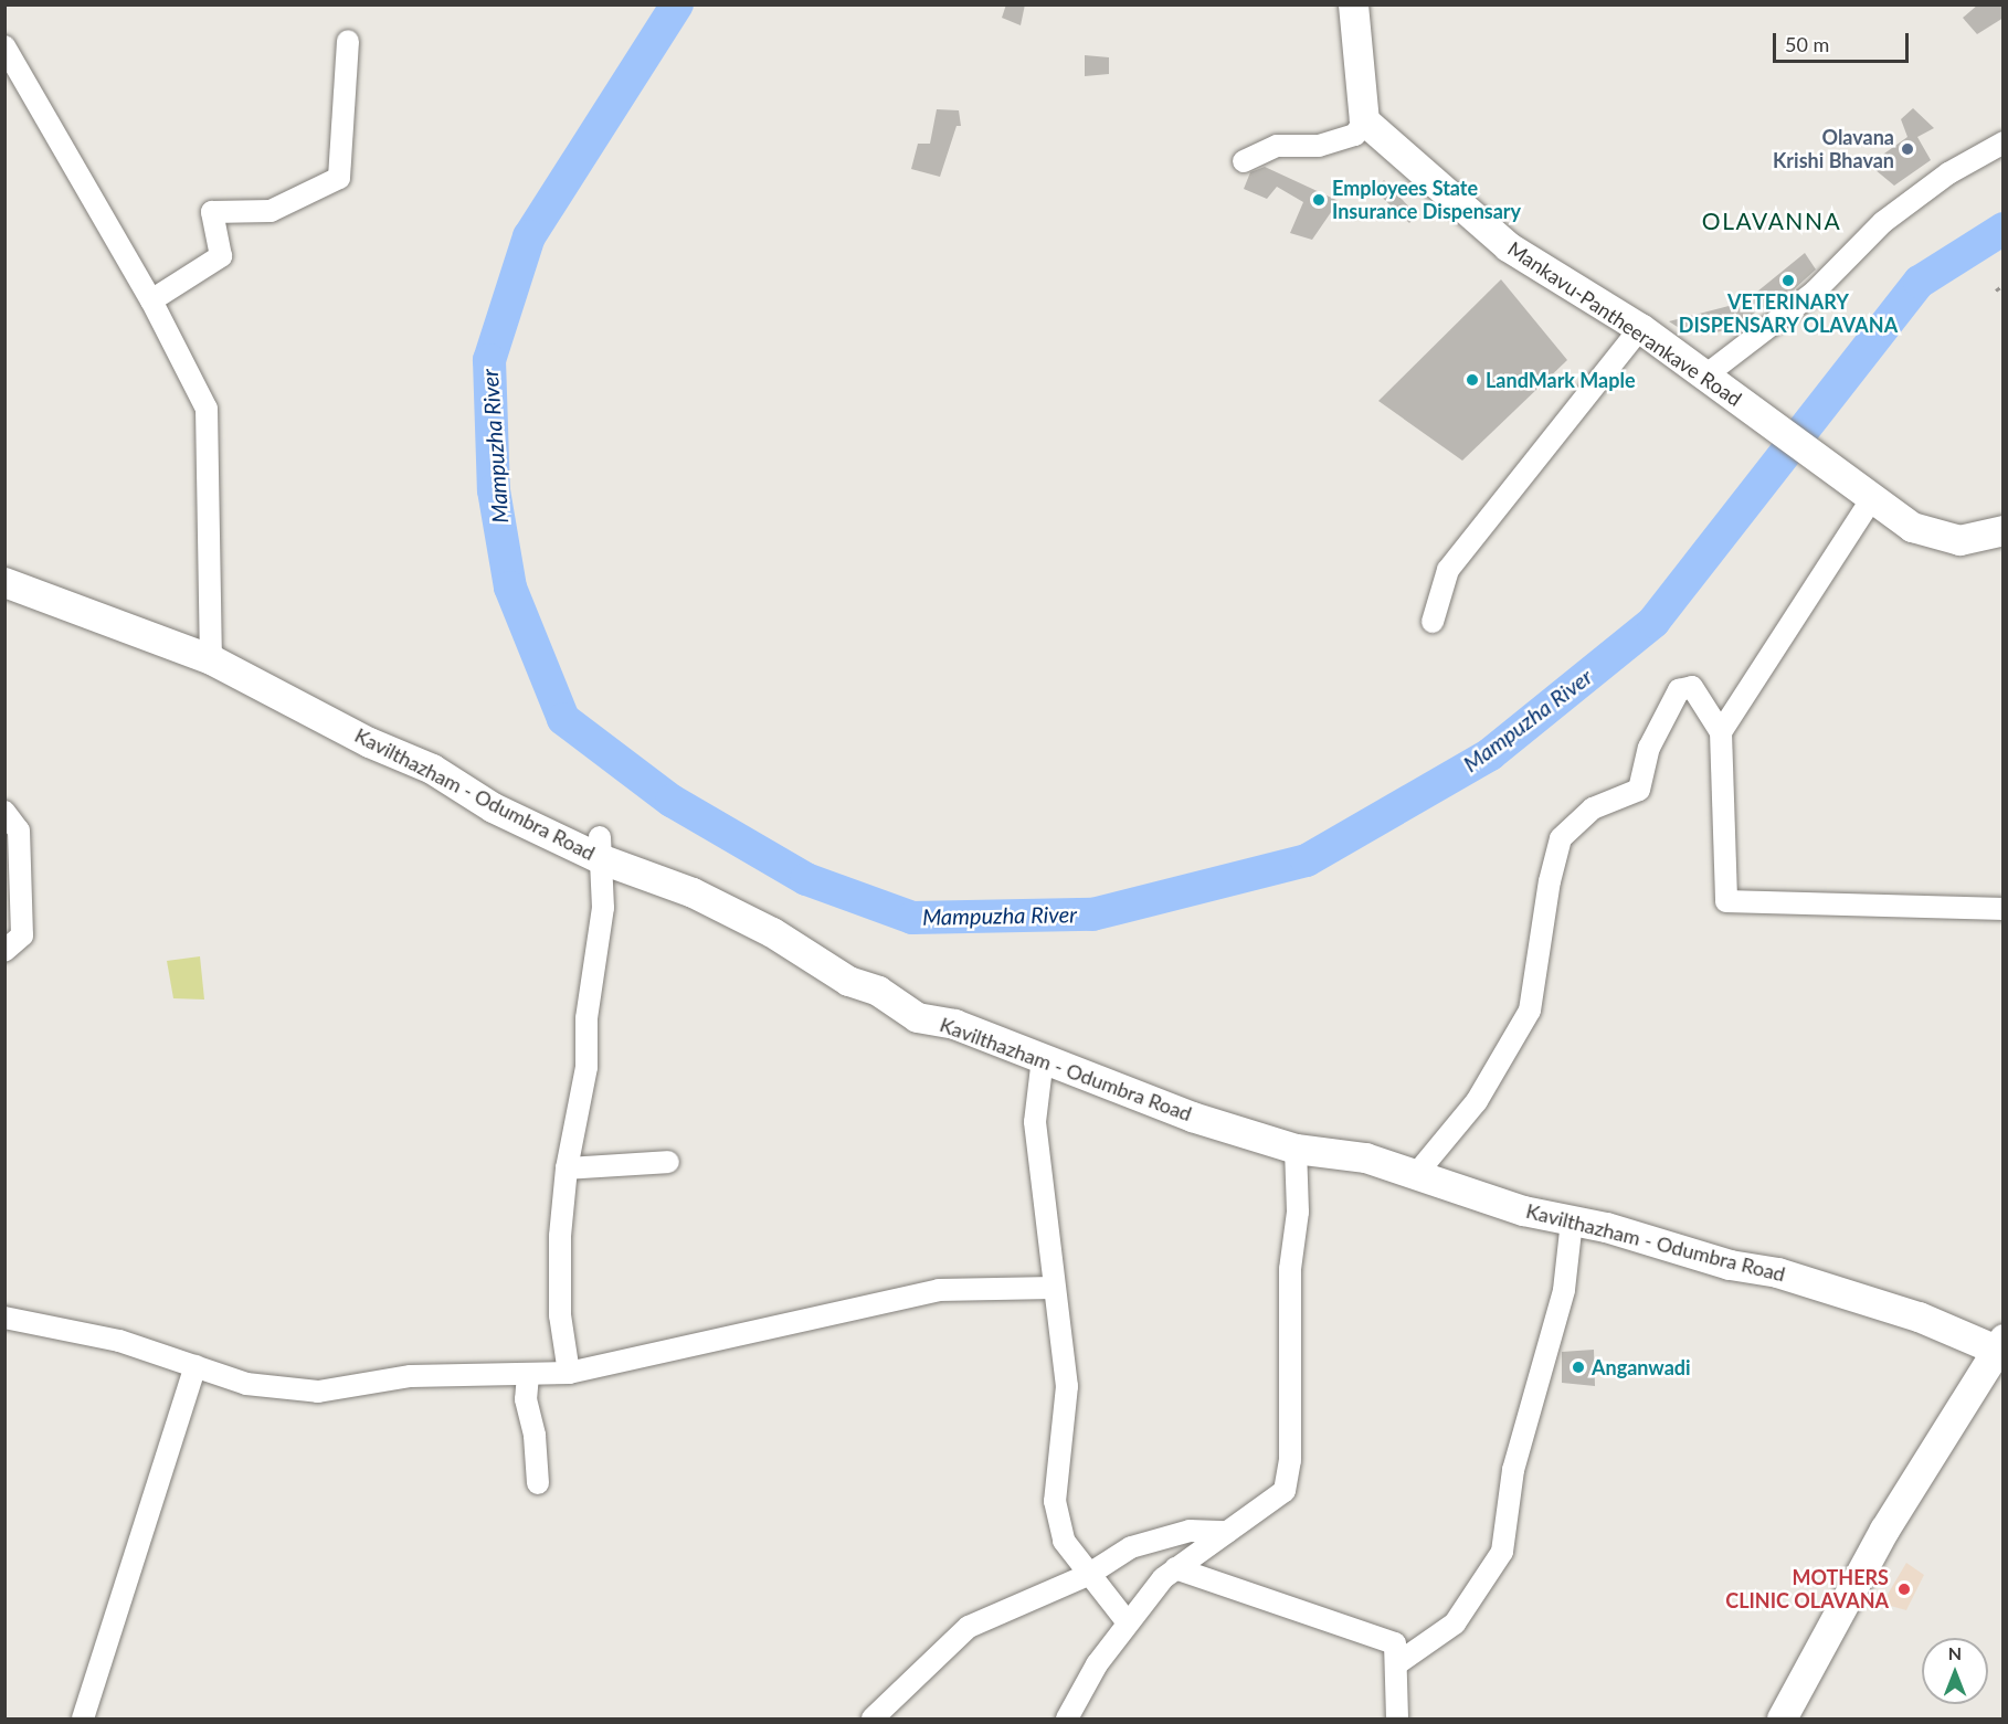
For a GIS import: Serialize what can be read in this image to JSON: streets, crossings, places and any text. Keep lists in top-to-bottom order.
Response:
{
  "streets": {
    "main road": ["Mankavu-Pantheerankave Road", "Kavilthazham - Odumbra Road"]
  },
  "districts": ["OLAVANNA"],
  "water": ["Mampuzha River"],
  "places": [
    "Olavana Krishi Bhavan",
    "Employees State Insurance Dispensary",
    "VETERINARY DISPENSARY OLAVANA",
    "LandMark Maple",
    "Anganwadi",
    "MOTHERS CLINIC OLAVANA"
  ],
  "scale_bar": "50 m",
  "north": "top"
}
